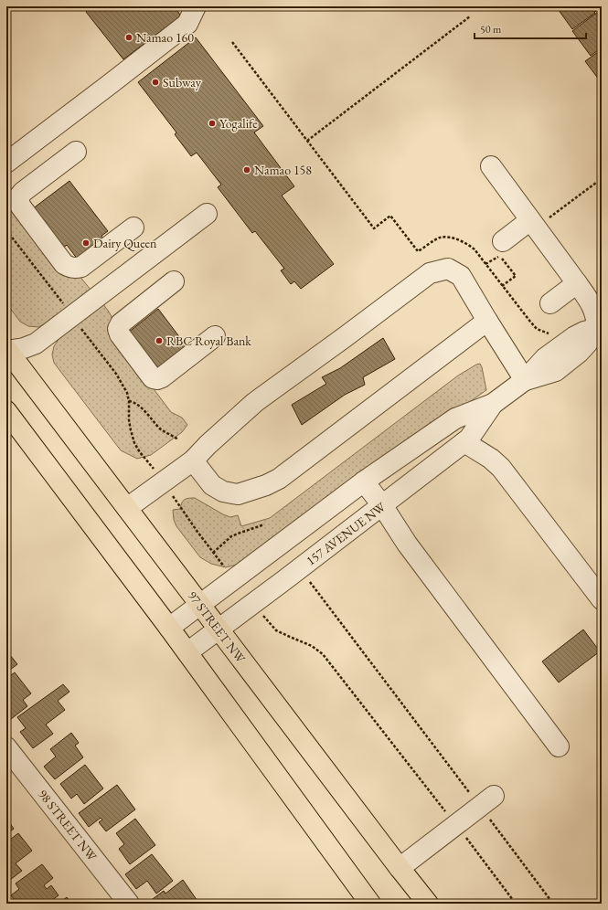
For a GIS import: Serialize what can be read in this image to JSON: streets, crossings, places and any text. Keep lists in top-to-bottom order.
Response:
{
  "streets": {
    "main road": ["97 STREET NW"],
    "street": ["157 AVENUE NW", "98 STREET NW"]
  },
  "crossings": [
    ["157 AVENUE NW", "97 STREET NW"]
  ],
  "places": [
    "Namao 160",
    "Subway",
    "Yogalife",
    "Namao 158",
    "Dairy Queen",
    "RBC Royal Bank"
  ],
  "scale_bar": "50 m"
}
